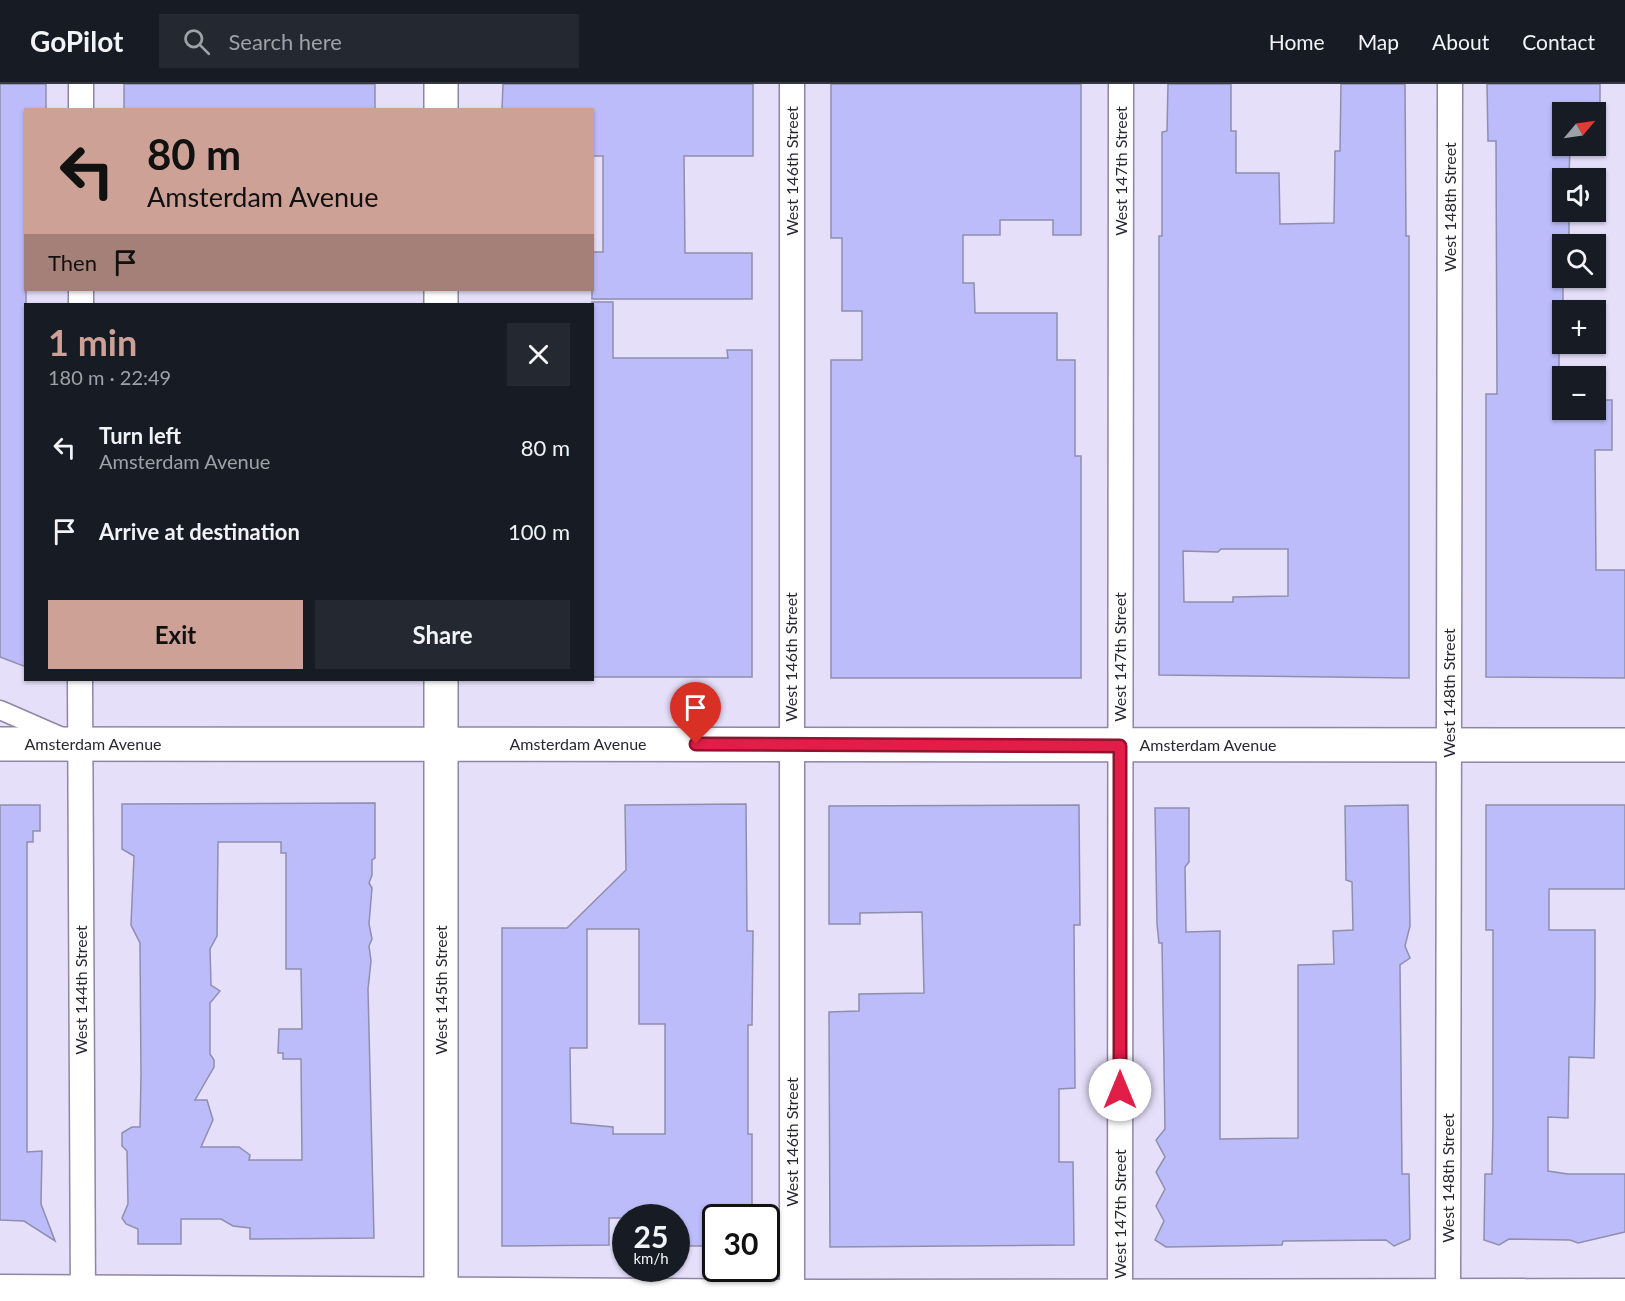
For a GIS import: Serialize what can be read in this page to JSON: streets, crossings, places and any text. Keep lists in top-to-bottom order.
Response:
{
  "streets": {
    "main road": ["Amsterdam Avenue", "West 145th Street"],
    "street": [
      "West 146th Street",
      "West 147th Street",
      "West 148th Street",
      "West 144th Street"
    ]
  },
  "crossings": [
    ["West 146th Street", "Amsterdam Avenue"],
    ["West 147th Street", "Amsterdam Avenue"],
    ["West 148th Street", "Amsterdam Avenue"],
    ["Amsterdam Avenue", "West 144th Street"],
    ["Amsterdam Avenue", "West 145th Street"]
  ],
  "north": "top right",
  "page": {
    "header": "GoPilot",
    "search": "Search here",
    "nav": [
      "Home",
      "Map",
      "About",
      "Contact"
    ],
    "map_buttons": ["+", "−"],
    "turn": ["80 m", "Amsterdam Avenue"],
    "then": "Then",
    "heading": ["1 min", "180 m · 22:49"],
    "list": [
      {
        "name": "Turn left",
        "note": "Amsterdam Avenue",
        "value": "80 m"
      },
      {
        "name": "Arrive at destination",
        "value": "100 m"
      }
    ],
    "buttons": ["Exit", "Share"],
    "speed": "25 km/h",
    "limit": "30"
  }
}
